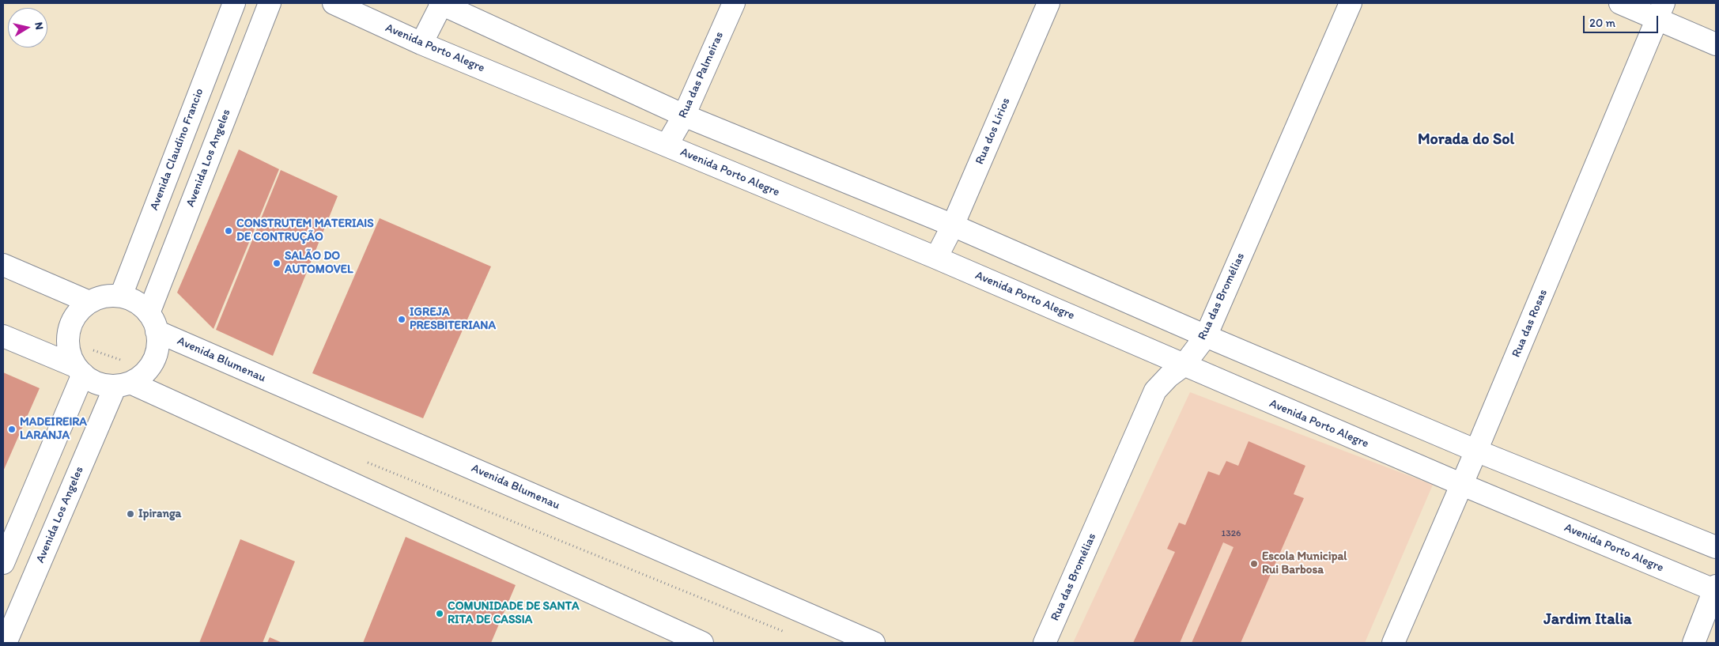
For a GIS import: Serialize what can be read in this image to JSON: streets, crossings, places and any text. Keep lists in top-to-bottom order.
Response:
{
  "streets": {
    "street": [
      "Avenida Porto Alegre",
      "Rua das Palmeiras",
      "Rua dos Lírios",
      "Avenida Claudino Francio",
      "Avenida Los Angeles",
      "Rua das Bromélias",
      "Rua das Rosas",
      "Avenida Blumenau"
    ]
  },
  "crossings": [
    ["Avenida Porto Alegre", "Rua das Palmeiras"],
    ["Avenida Porto Alegre", "Rua dos Lírios"],
    ["Avenida Porto Alegre", "Rua das Bromélias"],
    ["Avenida Porto Alegre", "Rua das Rosas"],
    ["Avenida Claudino Francio", "Avenida Los Angeles"],
    ["Avenida Claudino Francio", "Avenida Blumenau"],
    ["Avenida Los Angeles", "Avenida Blumenau"]
  ],
  "districts": ["Morada do Sol", "Jardim Italia"],
  "places": [
    "CONSTRUTEM MATERIAIS DE CONTRUÇÃO",
    "SALÃO DO AUTOMOVEL",
    "IGREJA PRESBITERIANA",
    "MADEIREIRA LARANJA",
    "Ipiranga",
    "Escola Municipal Rui Barbosa",
    "COMUNIDADE DE SANTA RITA DE CASSIA"
  ],
  "house_numbers": ["1326"],
  "scale_bar": "20 m",
  "north": "right"
}
